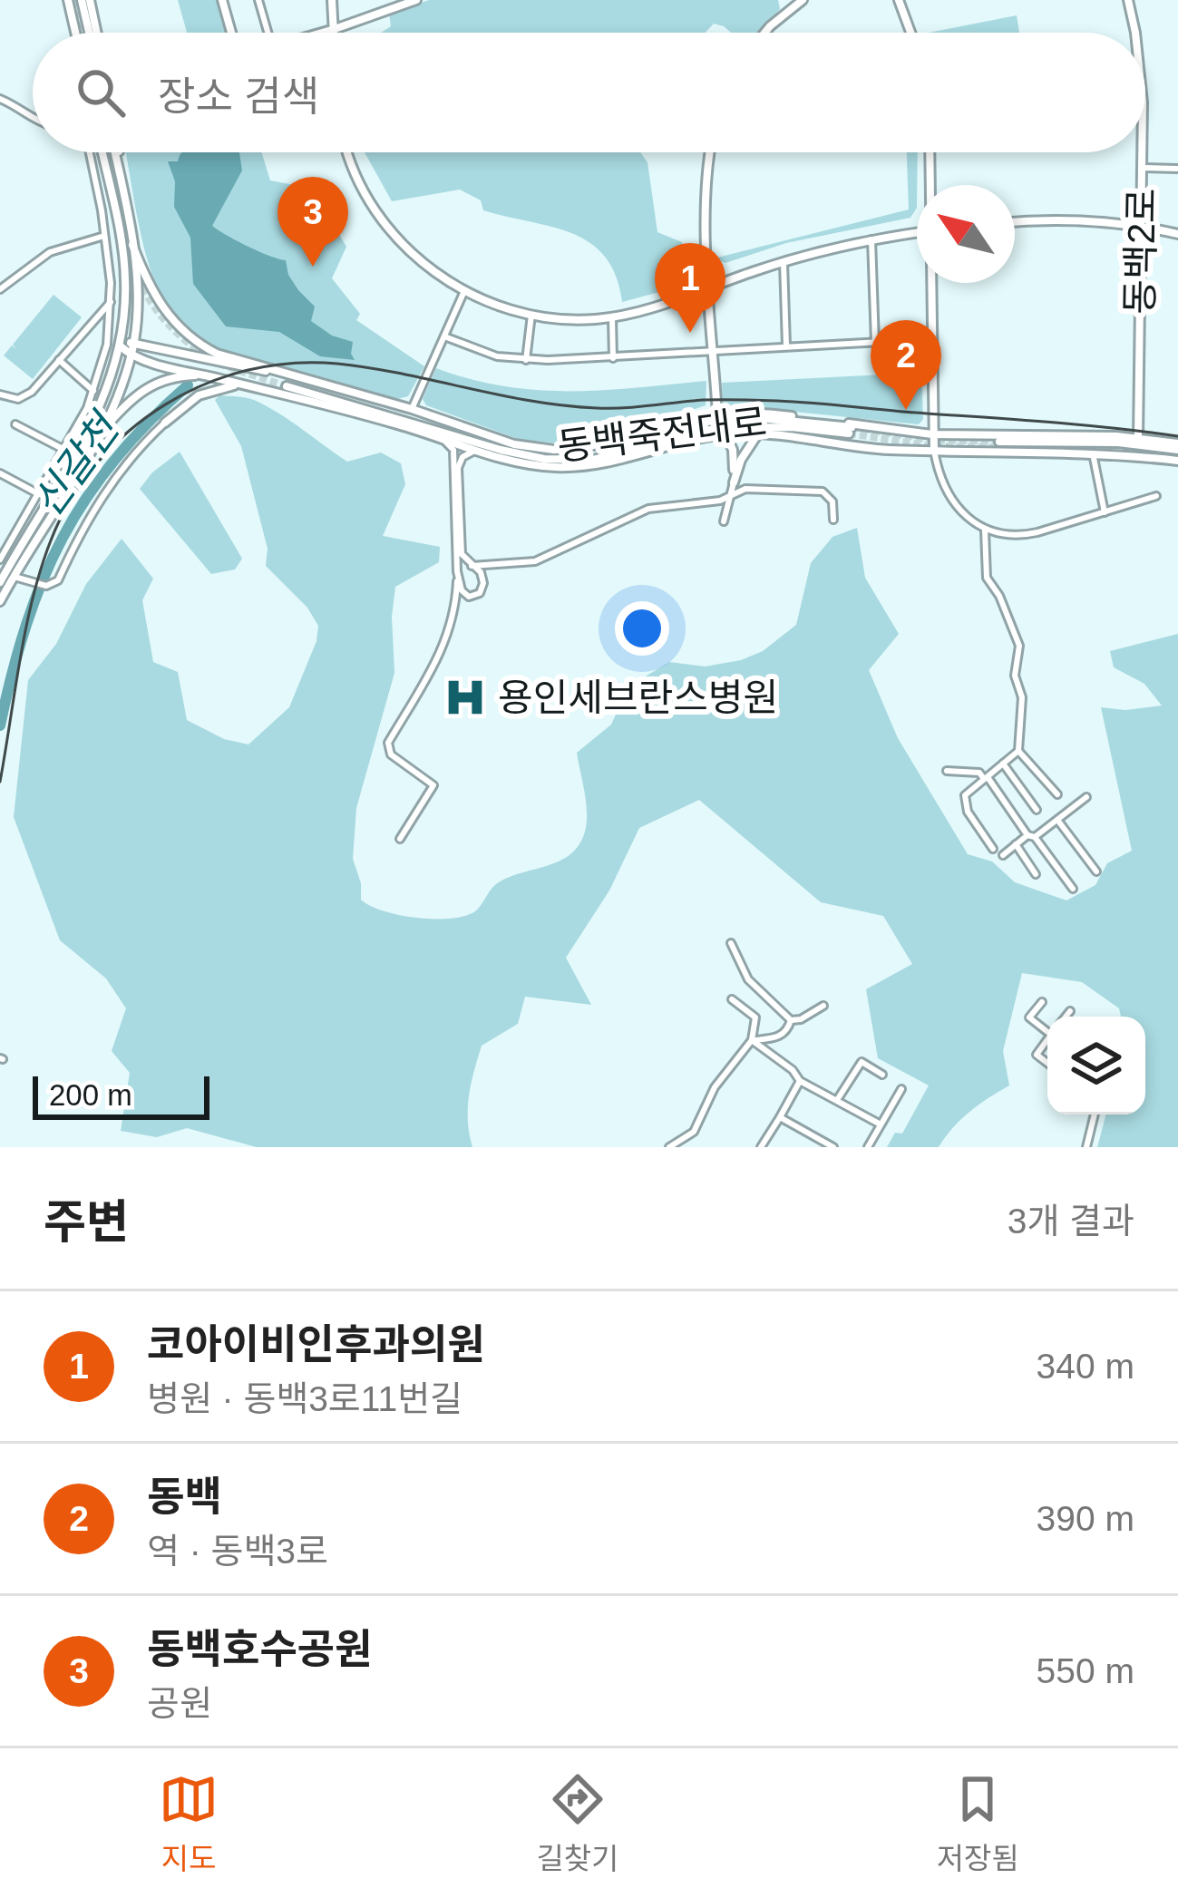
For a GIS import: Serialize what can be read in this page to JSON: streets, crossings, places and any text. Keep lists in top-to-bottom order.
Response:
{
  "streets": {
    "main road": ["동백2로", "동백죽전대로"]
  },
  "water": ["신갈천"],
  "places": {
    "hospital": ["용인세브란스병원"]
  },
  "scale_bar": "200 m",
  "north": "top left",
  "page": {
    "search": "장소 검색",
    "pins": ["3", "1", "2"],
    "scale": "200 m",
    "heading": ["주변", "3개 결과"],
    "list": [
      {
        "mark": "1",
        "name": "코아이비인후과의원",
        "note": "병원 · 동백3로11번길",
        "value": "340 m"
      },
      {
        "mark": "2",
        "name": "동백",
        "note": "역 · 동백3로",
        "value": "390 m"
      },
      {
        "mark": "3",
        "name": "동백호수공원",
        "note": "공원",
        "value": "550 m"
      }
    ],
    "nav": ["지도", "길찾기", "저장됨"]
  }
}
